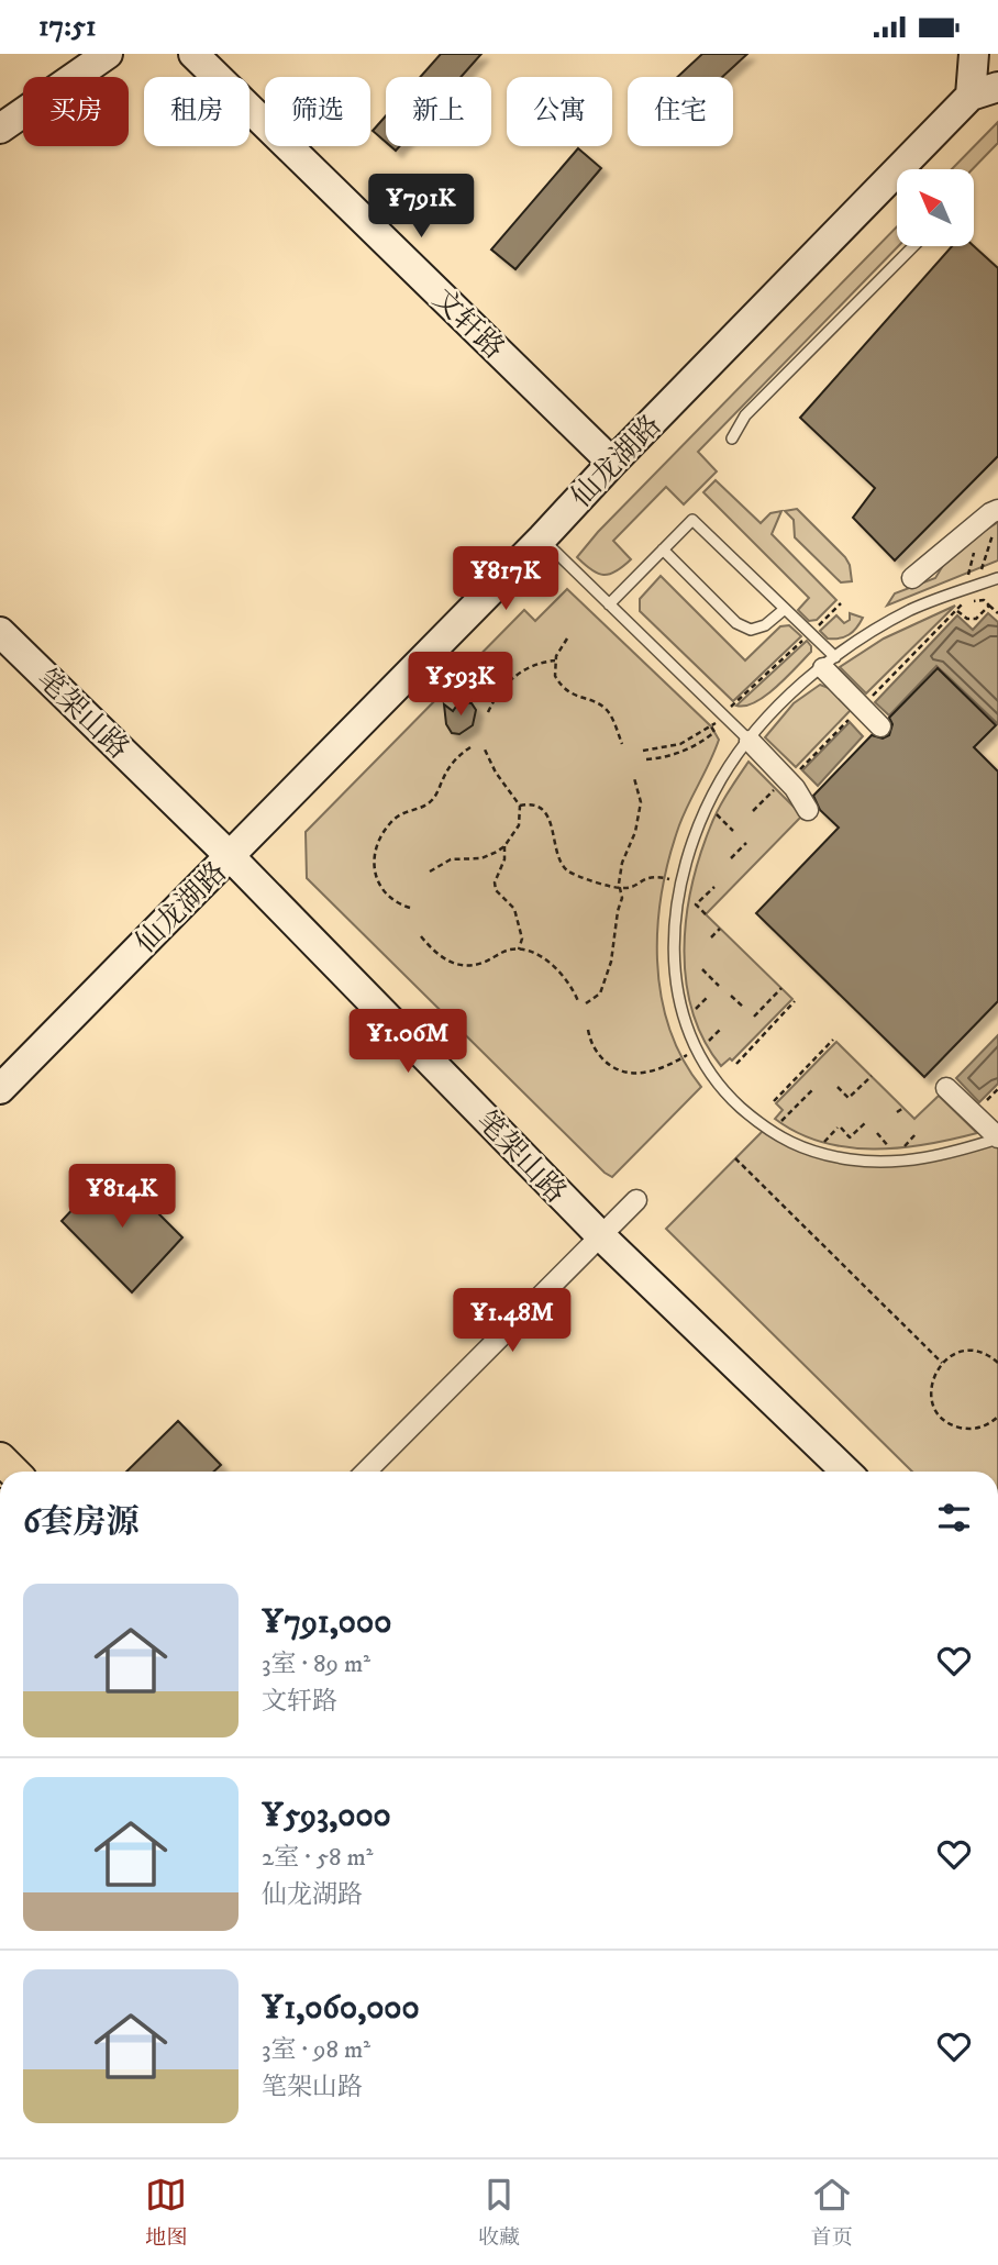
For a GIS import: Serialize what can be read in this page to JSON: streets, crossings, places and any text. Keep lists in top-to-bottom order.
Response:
{
  "streets": {
    "street": ["文轩路", "仙龙湖路", "笔架山路"]
  },
  "crossings": [
    ["文轩路", "仙龙湖路"],
    ["仙龙湖路", "笔架山路"]
  ],
  "north": "top left",
  "page": {
    "status": "17:51",
    "chip": [
      "买房",
      "租房",
      "筛选",
      "新上",
      "公寓",
      "住宅"
    ],
    "price": [
      "¥791K",
      "¥817K",
      "¥593K",
      "¥1.06M",
      "¥814K",
      "¥1.48M"
    ],
    "heading": "6套房源",
    "list": [
      {
        "name": "¥791,000",
        "note": "3室 · 89 m² · 文轩路"
      },
      {
        "name": "¥593,000",
        "note": "2室 · 58 m² · 仙龙湖路"
      },
      {
        "name": "¥1,060,000",
        "note": "3室 · 98 m² · 笔架山路"
      }
    ],
    "tabs": ["地图", "收藏", "首页"]
  }
}
